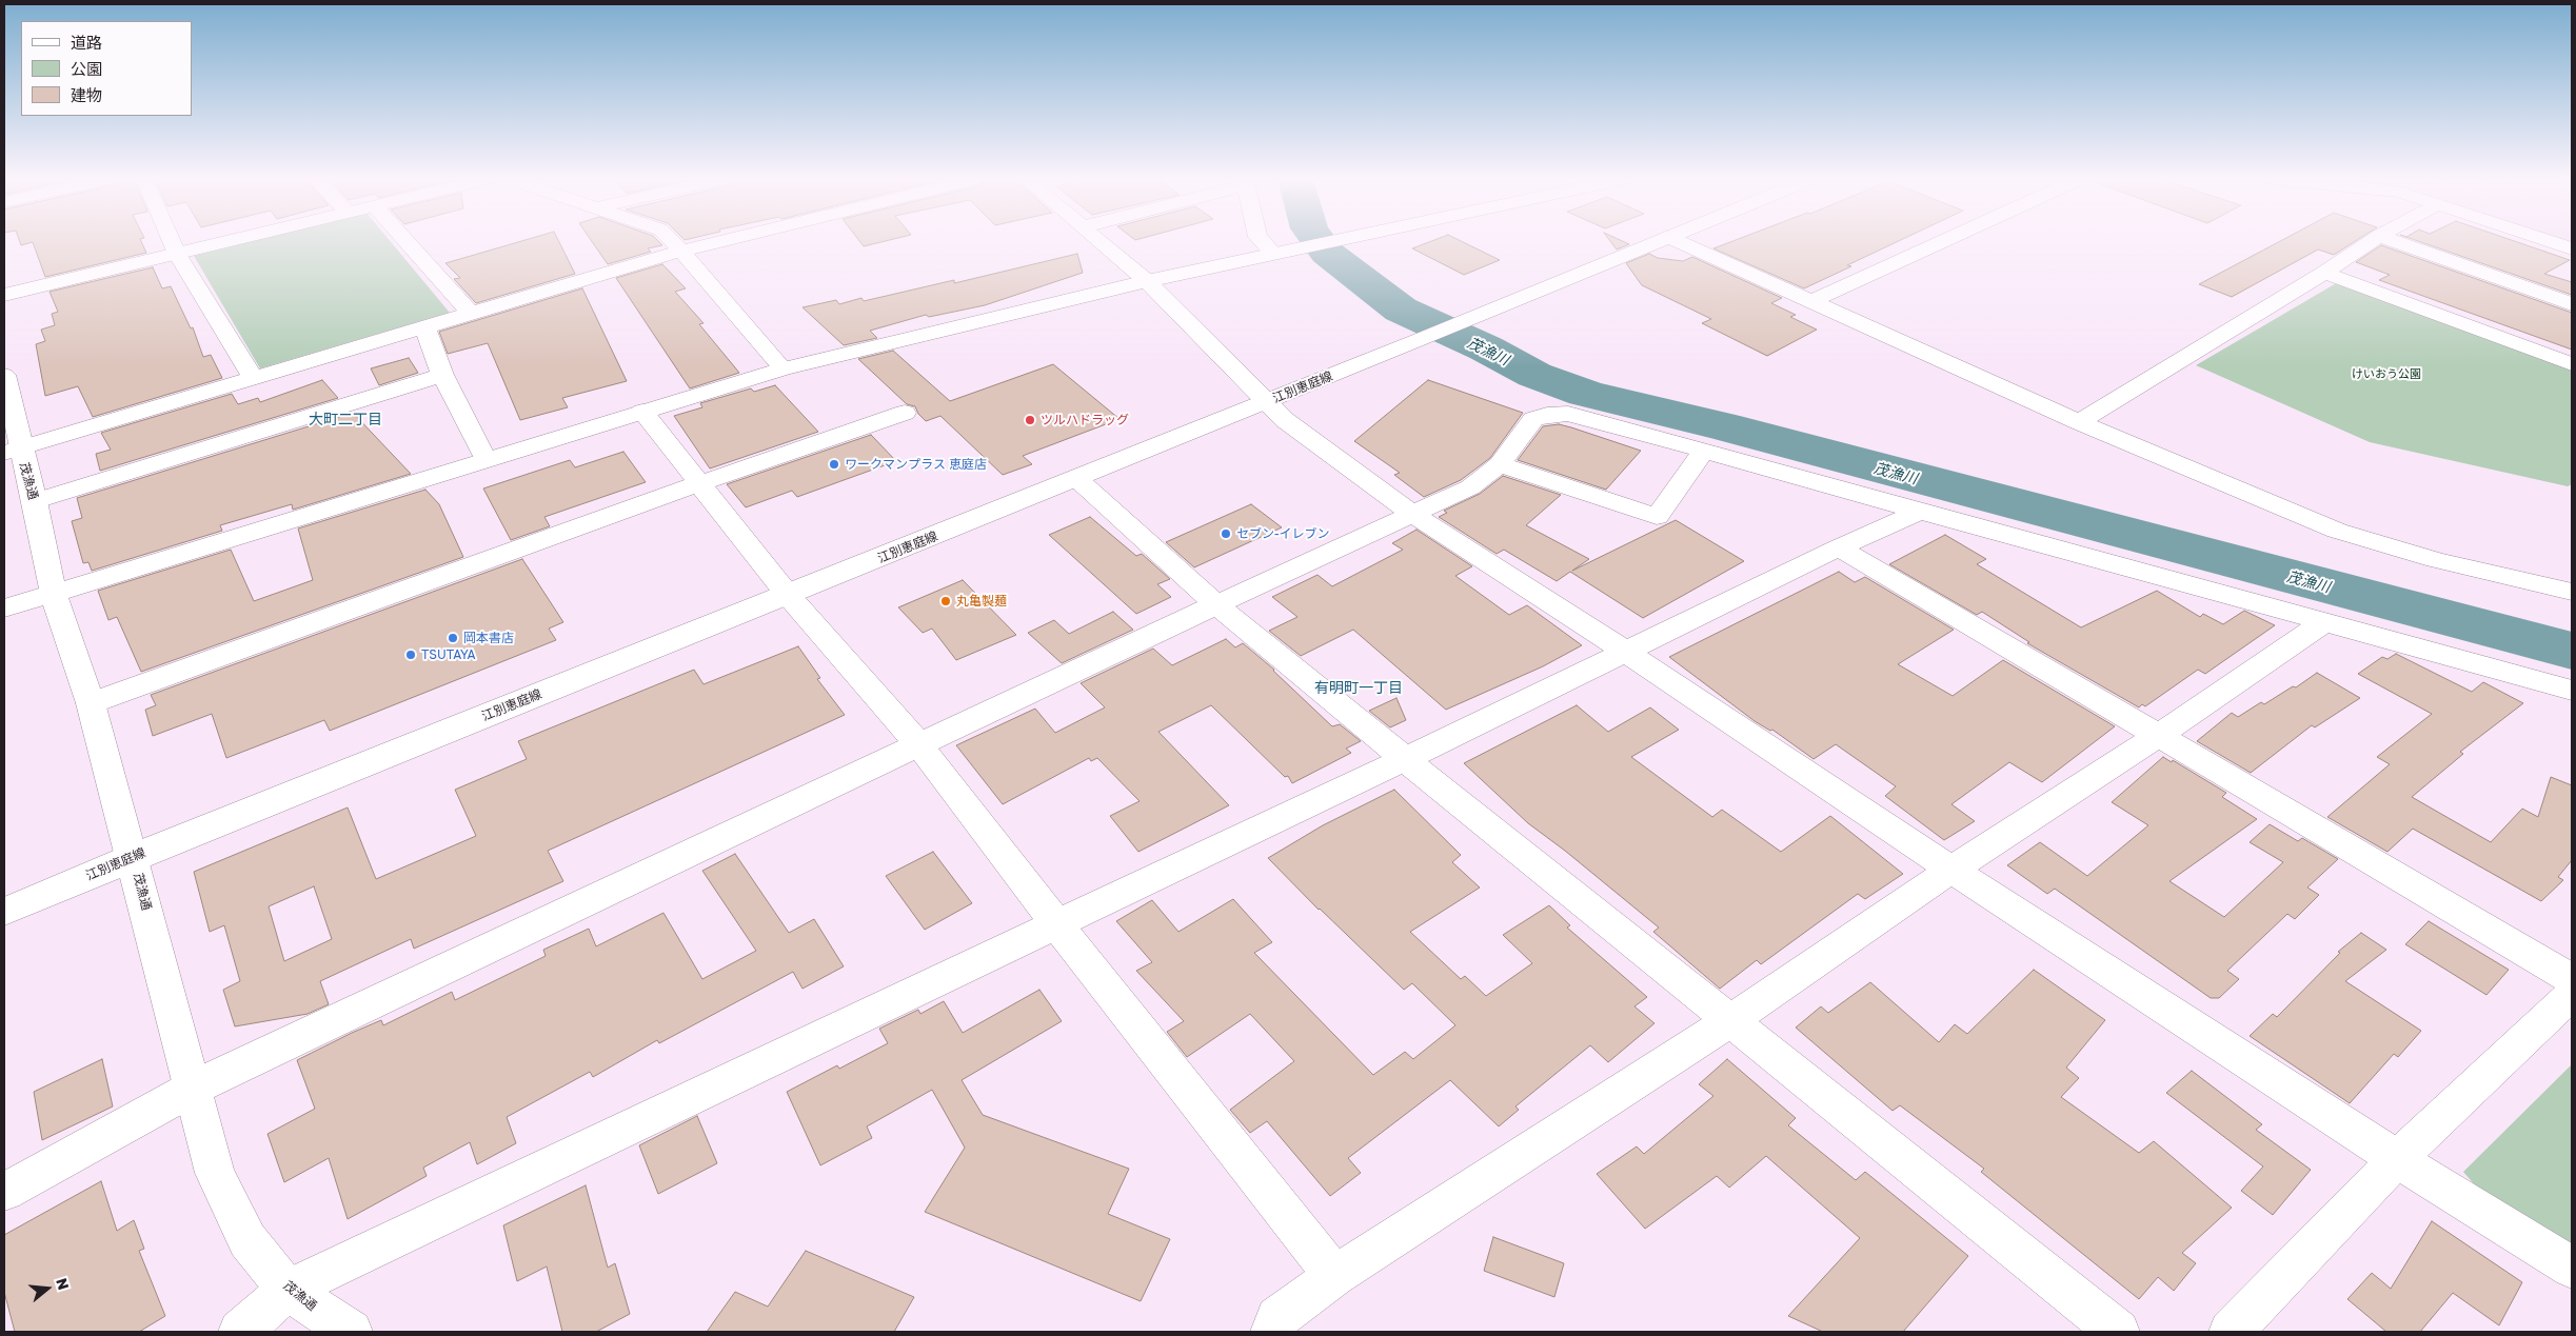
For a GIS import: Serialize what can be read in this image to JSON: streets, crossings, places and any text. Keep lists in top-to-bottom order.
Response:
{
  "streets": {
    "street": ["江別恵庭線", "茂漁通"]
  },
  "crossings": [
    ["江別恵庭線", "茂漁通"]
  ],
  "districts": ["大町二丁目", "有明町一丁目"],
  "water": ["茂漁川"],
  "parks": ["けいおう公園"],
  "places": [
    "ツルハドラッグ",
    "ワークマンプラス 恵庭店",
    "セブン-イレブン",
    "丸亀製麺",
    "岡本書店",
    "TSUTAYA"
  ],
  "legend": ["道路", "公園", "建物"],
  "north": "right"
}
